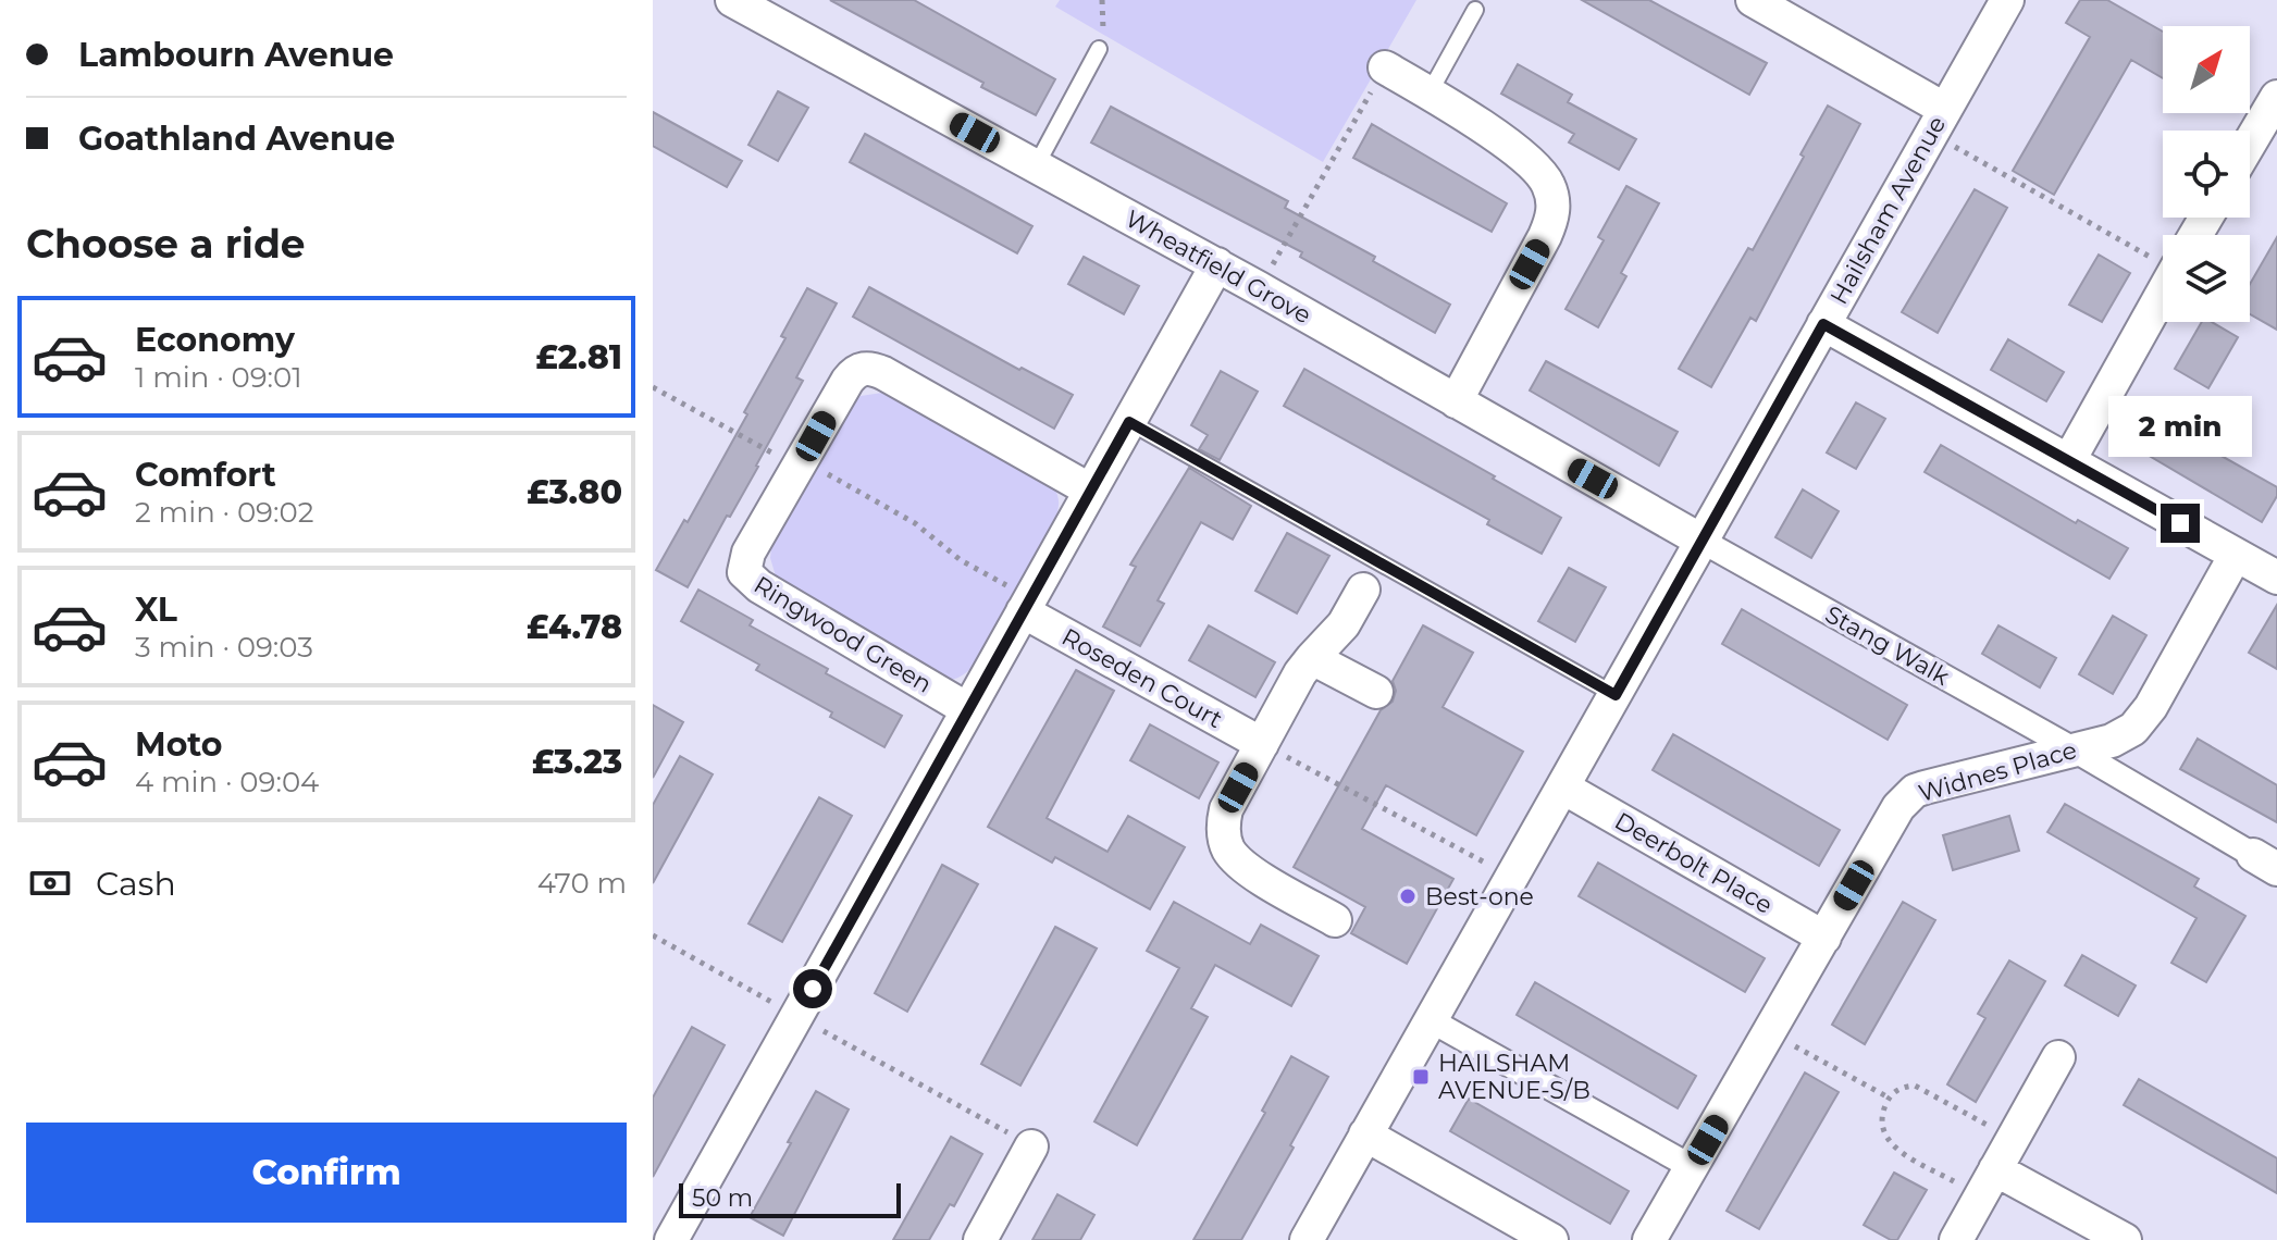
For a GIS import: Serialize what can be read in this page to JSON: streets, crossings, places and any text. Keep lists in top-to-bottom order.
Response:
{
  "streets": {
    "street": [
      "Hailsham Avenue",
      "Wheatfield Grove",
      "Ringwood Green",
      "Stang Walk",
      "Roseden Court",
      "Widnes Place",
      "Deerbolt Place"
    ]
  },
  "crossings": [
    ["Hailsham Avenue", "Wheatfield Grove"],
    ["Hailsham Avenue", "Stang Walk"],
    ["Hailsham Avenue", "Deerbolt Place"],
    ["Wheatfield Grove", "Stang Walk"],
    ["Stang Walk", "Widnes Place"],
    ["Widnes Place", "Deerbolt Place"]
  ],
  "places": {
    "other": ["Best-one"],
    "transit": ["HAILSHAM AVENUE-S/B"]
  },
  "scale_bar": "50 m",
  "north": "top right",
  "page": {
    "banner": ["Lambourn Avenue", "Goathland Avenue"],
    "heading": "Choose a ride",
    "list": [
      {
        "name": "Economy",
        "note": "1 min · 09:01",
        "value": "£2.81"
      },
      {
        "name": "Comfort",
        "note": "2 min · 09:02",
        "value": "£3.80"
      },
      {
        "name": "XL",
        "note": "3 min · 09:03",
        "value": "£4.78"
      },
      {
        "name": "Moto",
        "note": "4 min · 09:04",
        "value": "£3.23"
      }
    ],
    "bubble": "2 min",
    "pay": ["Cash", "470 m"],
    "buttons": "Confirm",
    "scale": "50 m"
  }
}
